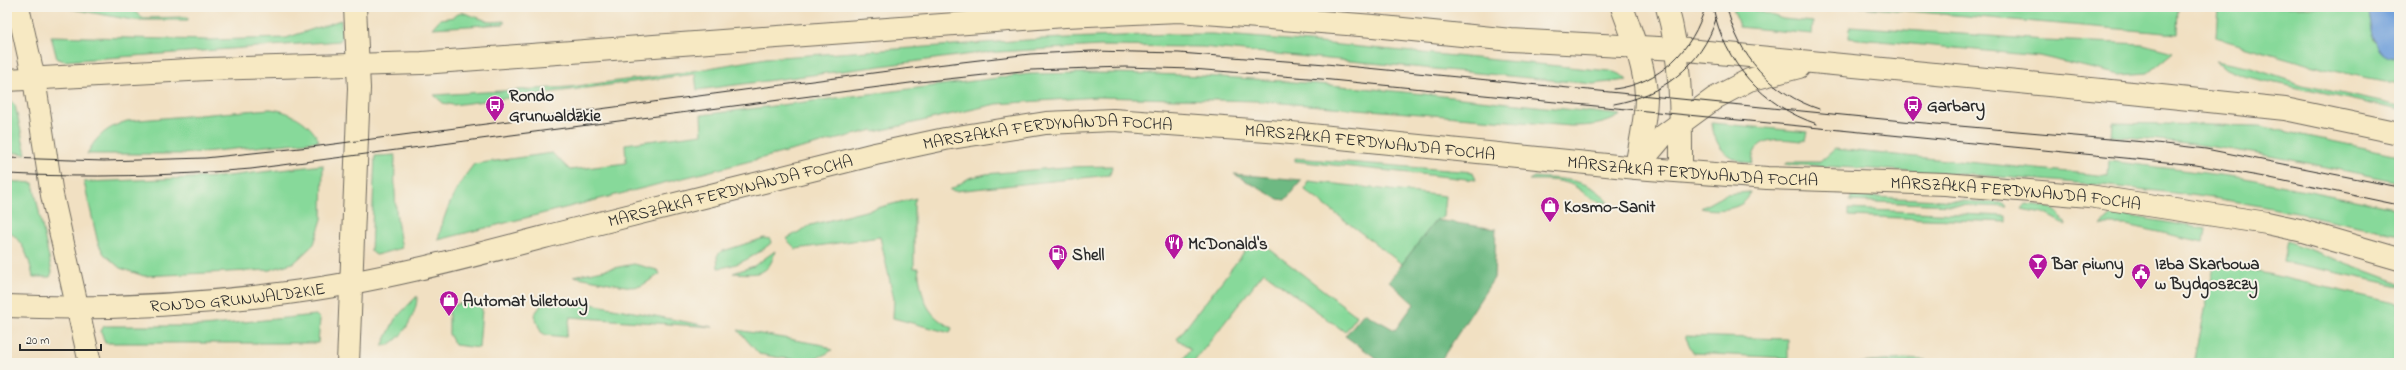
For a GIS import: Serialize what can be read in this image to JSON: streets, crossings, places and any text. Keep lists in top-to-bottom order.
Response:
{
  "streets": {
    "street": ["MARSZAŁKA FERDYNANDA FOCHA", "RONDO GRUNWALDZKIE"]
  },
  "crossings": [
    ["MARSZAŁKA FERDYNANDA FOCHA", "RONDO GRUNWALDZKIE"]
  ],
  "places": {
    "bus stop": ["Rondo Grunwaldzkie", "Garbary"],
    "shop": ["Kosmo-Sanit", "Automat biletowy"],
    "restaurant": ["McDonald's"],
    "fuel station": ["Shell"],
    "bar": ["Bar piwny"],
    "public building": ["Izba Skarbowa w Bydgoszczy"]
  },
  "scale_bar": "20 m"
}
